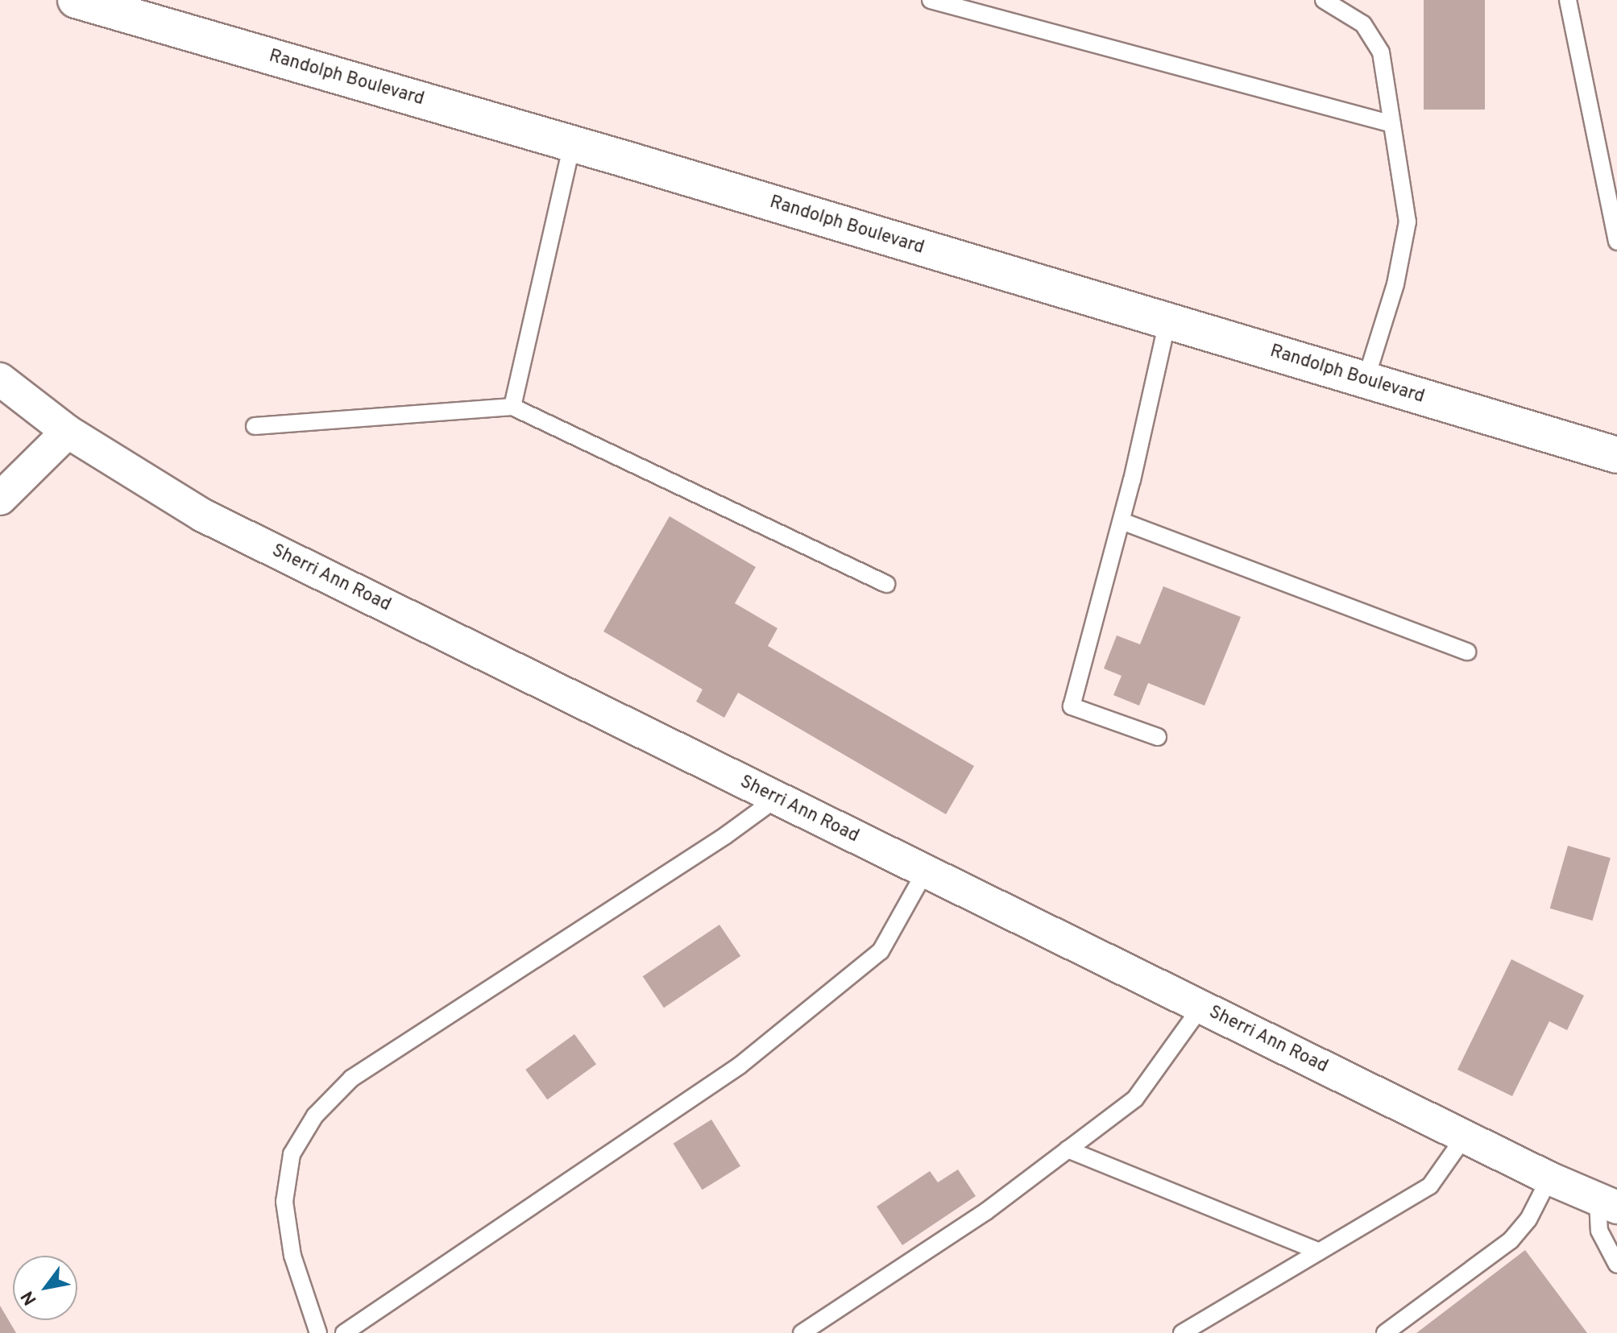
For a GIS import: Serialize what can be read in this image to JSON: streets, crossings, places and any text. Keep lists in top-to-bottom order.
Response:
{
  "streets": {
    "main road": ["Randolph Boulevard"],
    "street": ["Sherri Ann Road"]
  },
  "north": "bottom left"
}
